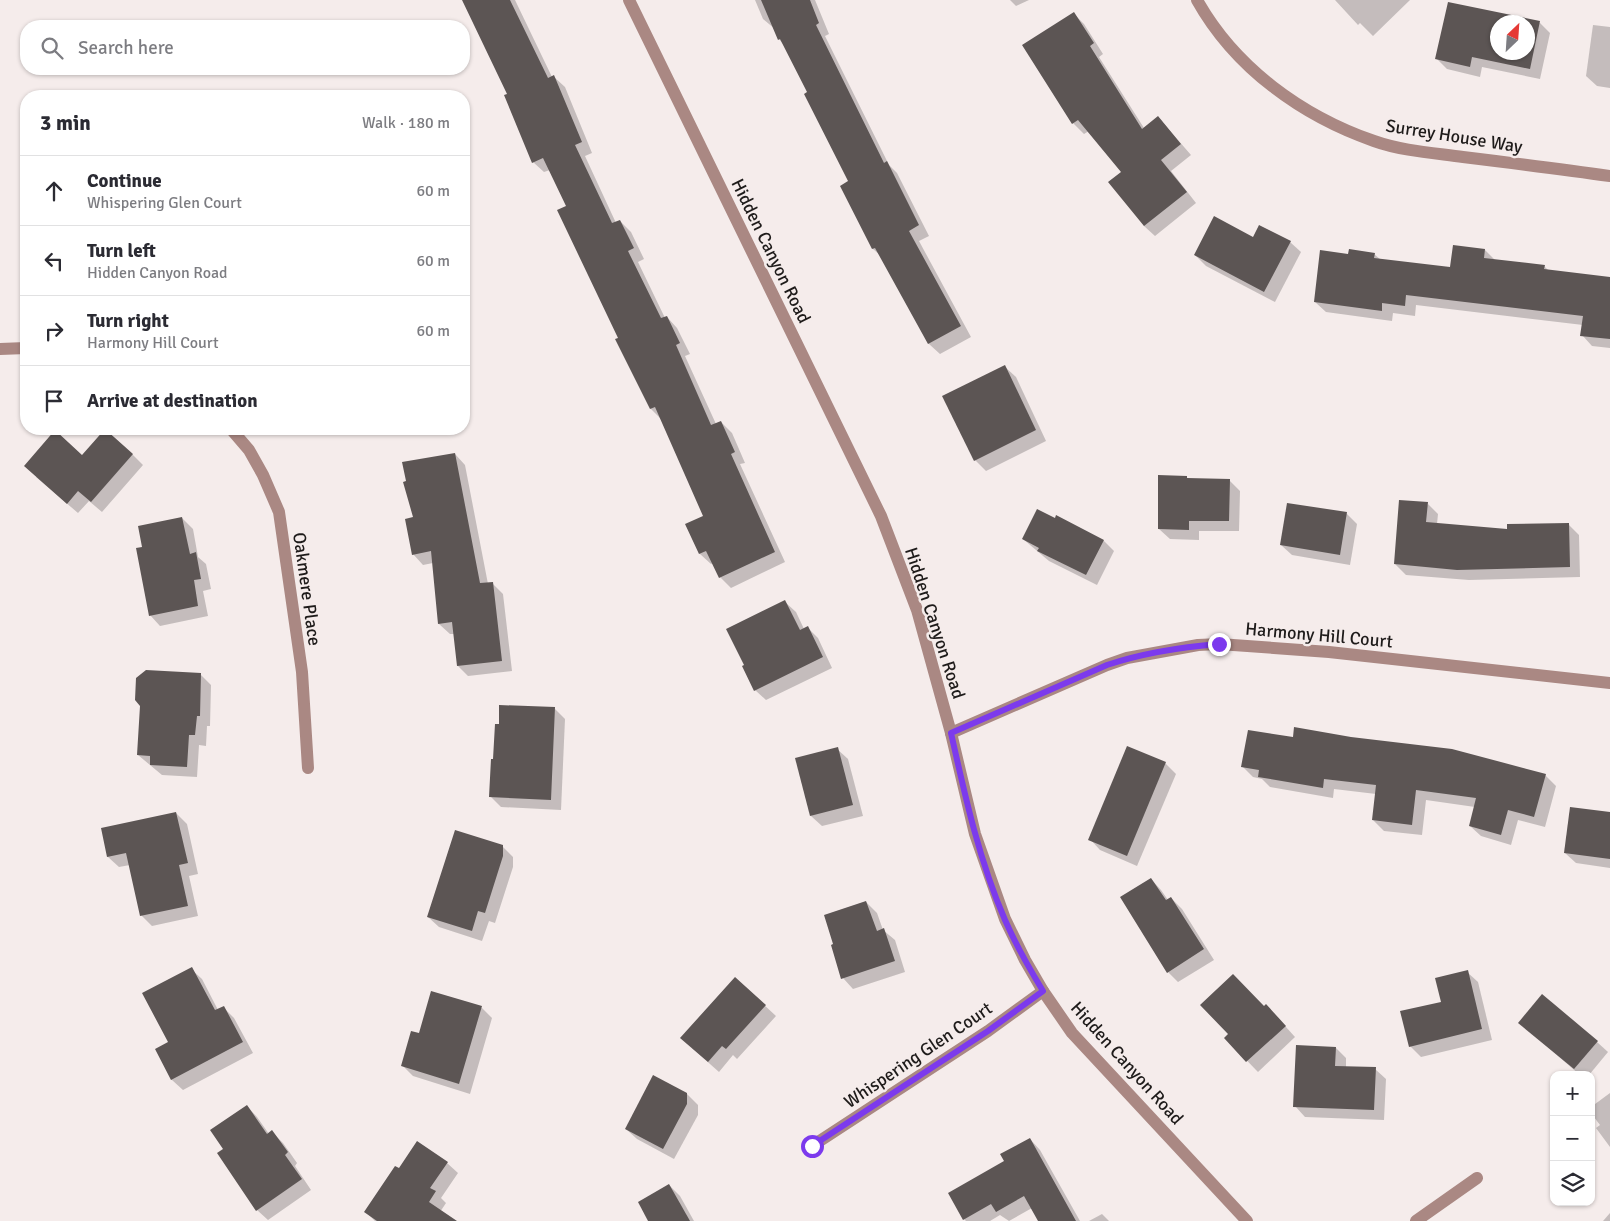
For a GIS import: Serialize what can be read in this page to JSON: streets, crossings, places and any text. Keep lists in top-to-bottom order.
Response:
{
  "streets": {
    "street": [
      "Surrey House Way",
      "Hidden Canyon Road",
      "Oakmere Place",
      "Harmony Hill Court",
      "Whispering Glen Court"
    ]
  },
  "crossings": [
    ["Hidden Canyon Road", "Harmony Hill Court"],
    ["Hidden Canyon Road", "Whispering Glen Court"]
  ],
  "north": "top right",
  "page": {
    "search": "Search here",
    "heading": ["3 min", "Walk · 180 m"],
    "list": [
      ["Continue", "Whispering Glen Court", "60 m"],
      ["Turn left", "Hidden Canyon Road", "60 m"],
      ["Turn right", "Harmony Hill Court", "60 m"],
      "Arrive at destination"
    ],
    "map_buttons": ["+", "−"]
  }
}
